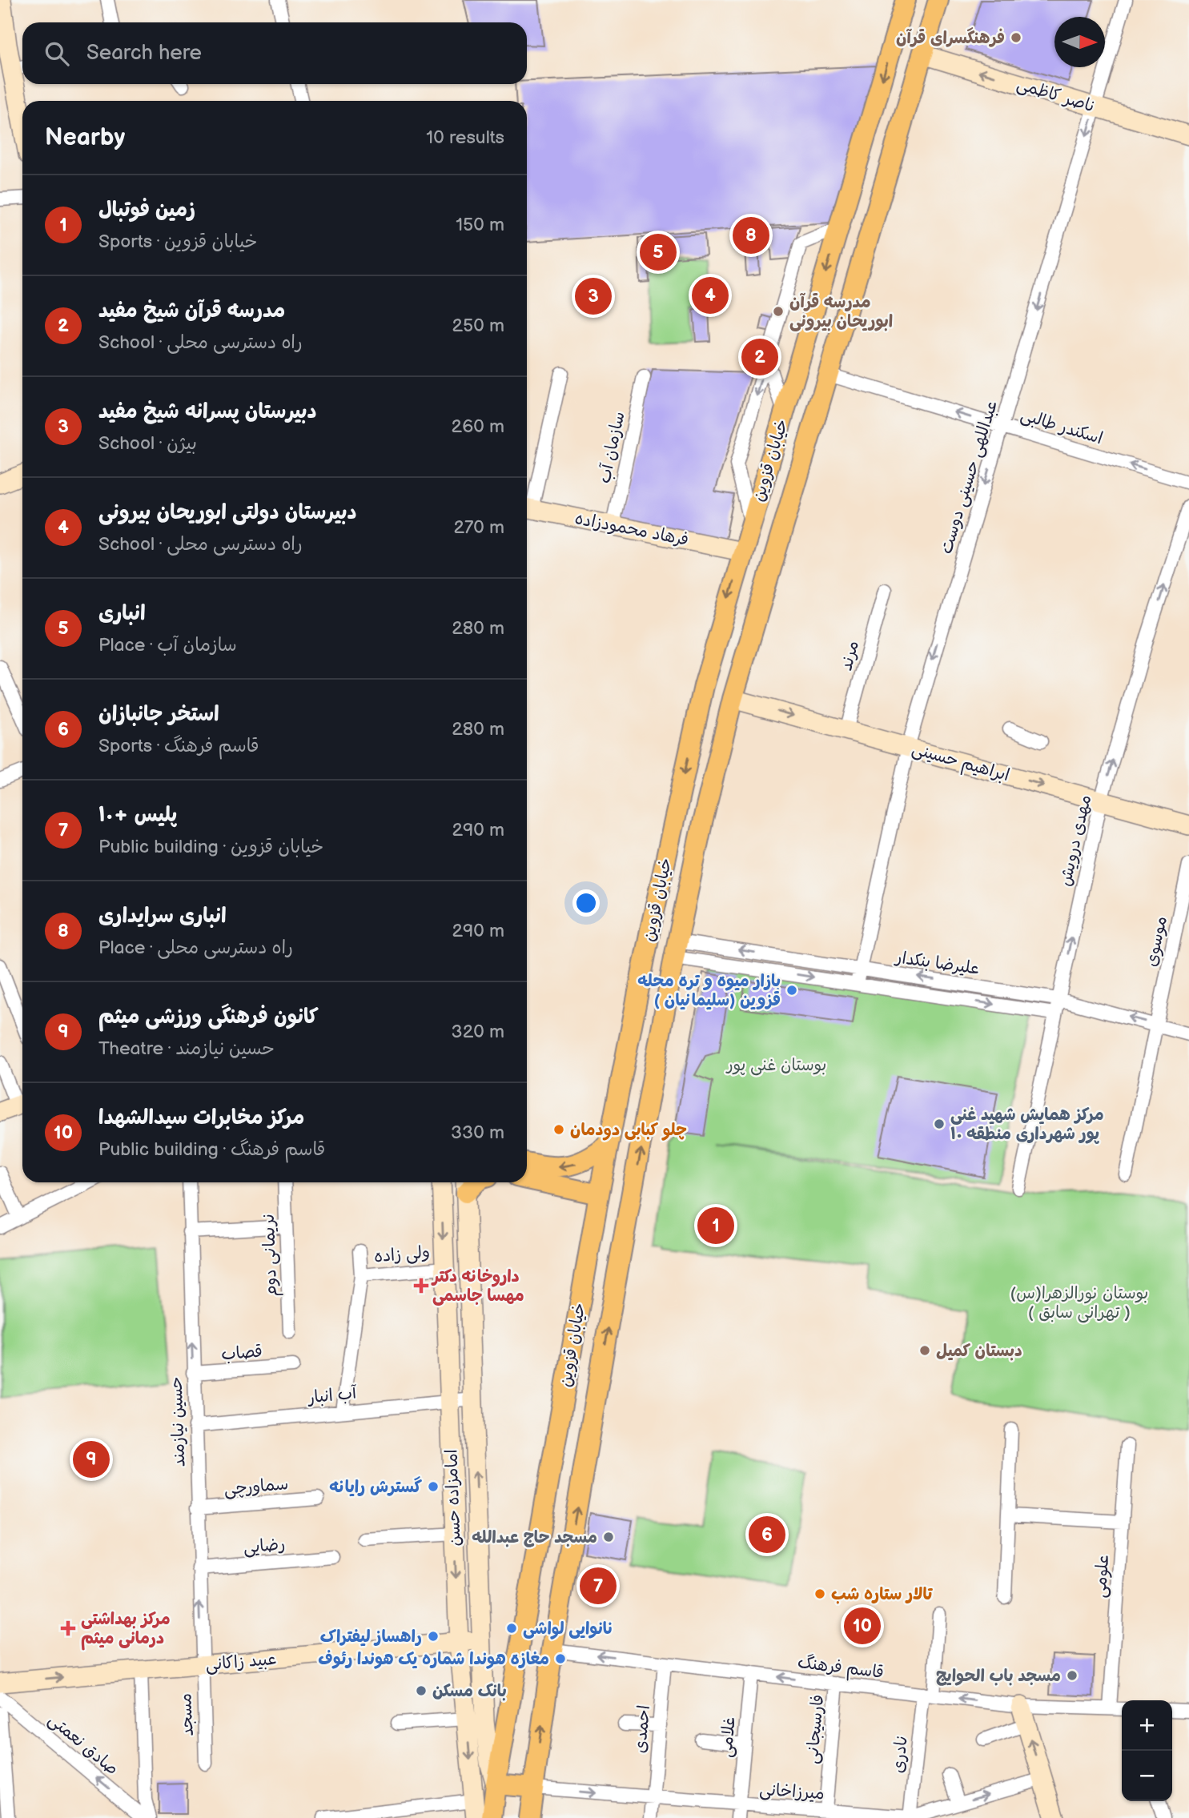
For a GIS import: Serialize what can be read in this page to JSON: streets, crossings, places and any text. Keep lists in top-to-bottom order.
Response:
{
  "streets": {
    "main road": [
      "ناصر کاظمی",
      "خیابان قزوین",
      "فرهاد محمودزاده",
      "ابراهیم حسینی",
      "امامزاده حسن",
      "عبید زاکانی"
    ],
    "street": [
      "اسکندر طالبی",
      "سازمان آب",
      "عبداللهی حسینی دوست",
      "مرند",
      "مهدی درویش",
      "موسوی",
      "علیرضا بنکدار",
      "ولی زاده",
      "نریمانی دوم",
      "قصاب",
      "آب انبار",
      "حسین نیازمند",
      "سماورچی",
      "رضایی",
      "علومی",
      "قاسم فرهنگ",
      "مسجد",
      "احمدی",
      "فارسیجانی",
      "غلامی",
      "صادق نعمتی",
      "نادری",
      "میرزاخانی"
    ]
  },
  "crossings": [
    ["ناصر کاظمی", "خیابان قزوین"],
    ["ناصر کاظمی", "عبداللهی حسینی دوست"],
    ["اسکندر طالبی", "خیابان قزوین"],
    ["اسکندر طالبی", "عبداللهی حسینی دوست"],
    ["سازمان آب", "فرهاد محمودزاده"],
    ["خیابان قزوین", "فرهاد محمودزاده"],
    ["خیابان قزوین", "ابراهیم حسینی"],
    ["خیابان قزوین", "علیرضا بنکدار"],
    ["خیابان قزوین", "امامزاده حسن"],
    ["خیابان قزوین", "قاسم فرهنگ"],
    ["خیابان قزوین", "میرزاخانی"],
    ["عبداللهی حسینی دوست", "ابراهیم حسینی"],
    ["عبداللهی حسینی دوست", "علیرضا بنکدار"],
    ["مرند", "ابراهیم حسینی"],
    ["ابراهیم حسینی", "مهدی درویش"],
    ["مهدی درویش", "علیرضا بنکدار"],
    ["موسوی", "علیرضا بنکدار"],
    ["ولی زاده", "امامزاده حسن"],
    ["قصاب", "حسین نیازمند"],
    ["آب انبار", "حسین نیازمند"],
    ["آب انبار", "امامزاده حسن"],
    ["حسین نیازمند", "سماورچی"],
    ["حسین نیازمند", "رضایی"],
    ["حسین نیازمند", "عبید زاکانی"],
    ["حسین نیازمند", "مسجد"],
    ["امامزاده حسن", "عبید زاکانی"],
    ["علومی", "قاسم فرهنگ"],
    ["عبید زاکانی", "مسجد"],
    ["قاسم فرهنگ", "احمدی"],
    ["قاسم فرهنگ", "فارسیجانی"],
    ["قاسم فرهنگ", "غلامی"],
    ["قاسم فرهنگ", "نادری"],
    ["احمدی", "میرزاخانی"],
    ["فارسیجانی", "میرزاخانی"],
    ["غلامی", "میرزاخانی"],
    ["نادری", "میرزاخانی"]
  ],
  "one_way": [
    "ناصر کاظمی",
    "اسکندر طالبی",
    "عبداللهی حسینی دوست",
    "ابراهیم حسینی",
    "مهدی درویش",
    "حسین نیازمند",
    "قاسم فرهنگ",
    "صادق نعمتی"
  ],
  "parks": ["بوستان غنی پور", "بوستان نورالزهرا(س) ( تهرانی سابق )"],
  "places": {
    "other": [
      "فرهنگسرای قرآن",
      "مدرسه قرآن ابوریحان بیرونی",
      "بازار میوه و تره محله قزوین (سلیمانیان )",
      "مرکز همایش شهید غنی پور شهرداری منطقه ۱۰",
      "چلو کبابی دودمان",
      "دبستان کمیل",
      "گسترش رایانه",
      "مسجد حاج عبدالله",
      "تالار ستاره شب",
      "نانوایی لواشی",
      "راهساز لیفتراک",
      "مغازه هوندا شماره یک هوندا رئوف",
      "مسجد باب الحوایج",
      "بانک مسکن"
    ],
    "health": ["داروخانه دکتر مهسا جاسمی", "مرکز بهداشتی درمانی میثم"]
  },
  "north": "right",
  "page": {
    "search": "Search here",
    "heading": ["Nearby", "10 results"],
    "list": [
      {
        "mark": "1",
        "name": "زمین فوتبال",
        "note": "Sports · خیابان قزوین",
        "value": "150 m"
      },
      {
        "mark": "2",
        "name": "مدرسه قرآن شیخ مفید",
        "note": "School · راه دسترسی محلی",
        "value": "250 m"
      },
      {
        "mark": "3",
        "name": "دبیرستان پسرانه شیخ مفید",
        "note": "School · بیژن",
        "value": "260 m"
      },
      {
        "mark": "4",
        "name": "دبیرستان دولتی ابوریحان بیرونی",
        "note": "School · راه دسترسی محلی",
        "value": "270 m"
      },
      {
        "mark": "5",
        "name": "انباری",
        "note": "Place · سازمان آب",
        "value": "280 m"
      },
      {
        "mark": "6",
        "name": "استخر جانبازان",
        "note": "Sports · قاسم فرهنگ",
        "value": "280 m"
      },
      {
        "mark": "7",
        "name": "پلیس +۱۰",
        "note": "Public building · خیابان قزوین",
        "value": "290 m"
      },
      {
        "mark": "8",
        "name": "انباری سرایداری",
        "note": "Place · راه دسترسی محلی",
        "value": "290 m"
      },
      {
        "mark": "9",
        "name": "کانون فرهنگی ورزشی میثم",
        "note": "Theatre · حسین نیازمند",
        "value": "320 m"
      },
      {
        "mark": "10",
        "name": "مرکز مخابرات سیدالشهدا",
        "note": "Public building · قاسم فرهنگ",
        "value": "330 m"
      }
    ],
    "pins": [
      "8",
      "5",
      "4",
      "3",
      "2",
      "1",
      "9",
      "6",
      "7",
      "10"
    ],
    "map_buttons": ["+", "−"]
  }
}
